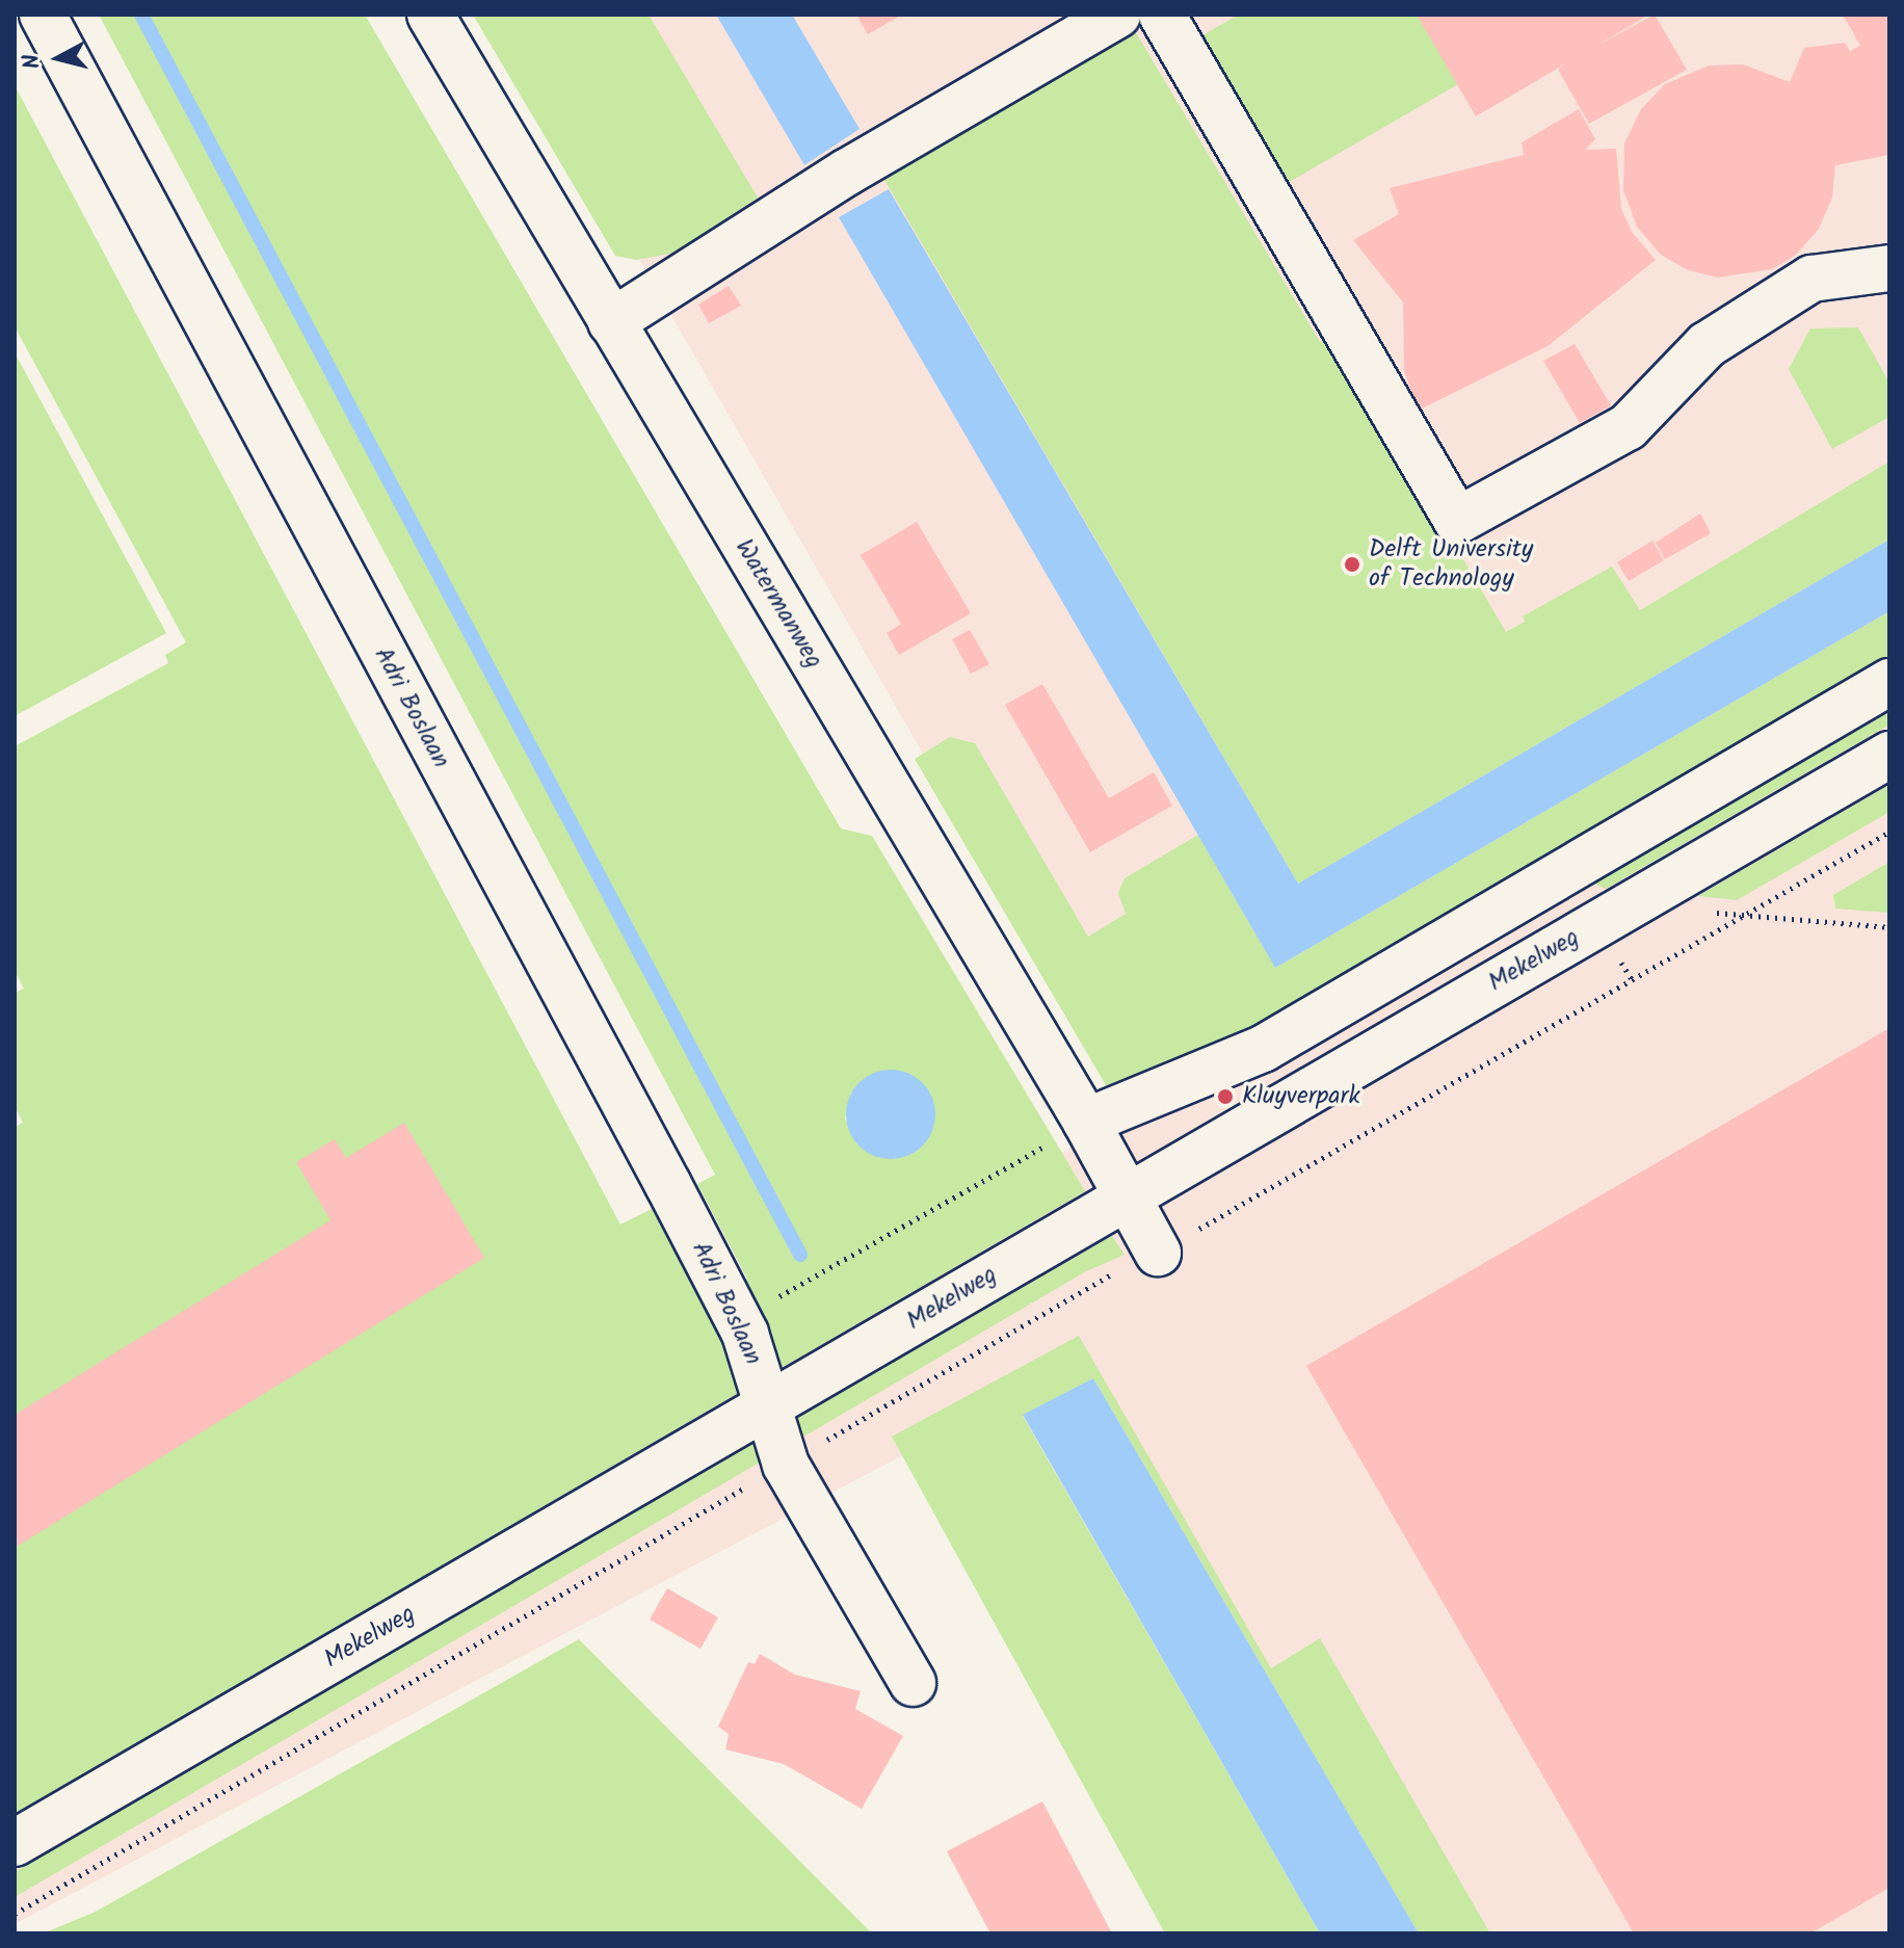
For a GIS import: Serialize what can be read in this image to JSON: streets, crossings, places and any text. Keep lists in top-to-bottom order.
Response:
{
  "streets": {
    "street": ["Watermanweg", "Adri Boslaan", "Mekelweg"]
  },
  "crossings": [
    ["Watermanweg", "Mekelweg"],
    ["Adri Boslaan", "Mekelweg"]
  ],
  "places": ["Delft University of Technology", "Kluyverpark"],
  "north": "left"
}
